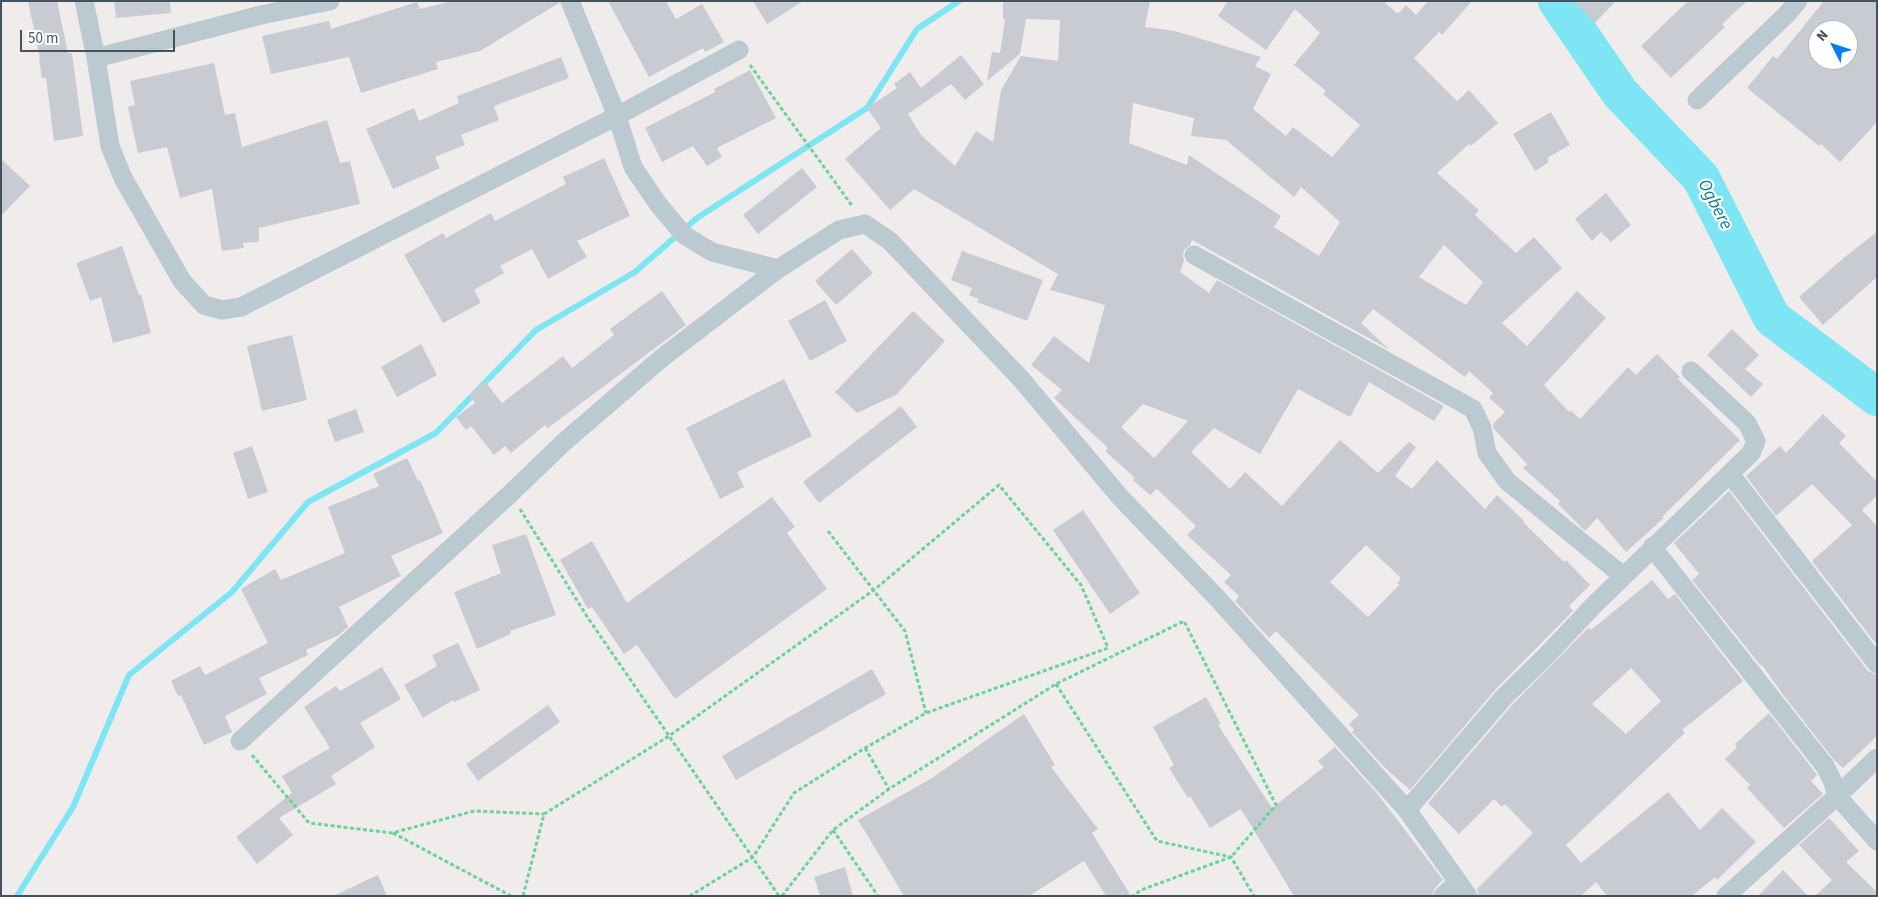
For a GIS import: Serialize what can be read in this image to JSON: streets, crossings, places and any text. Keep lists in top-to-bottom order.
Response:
{
  "water": ["Ogbere"],
  "scale_bar": "50 m",
  "north": "top left"
}
